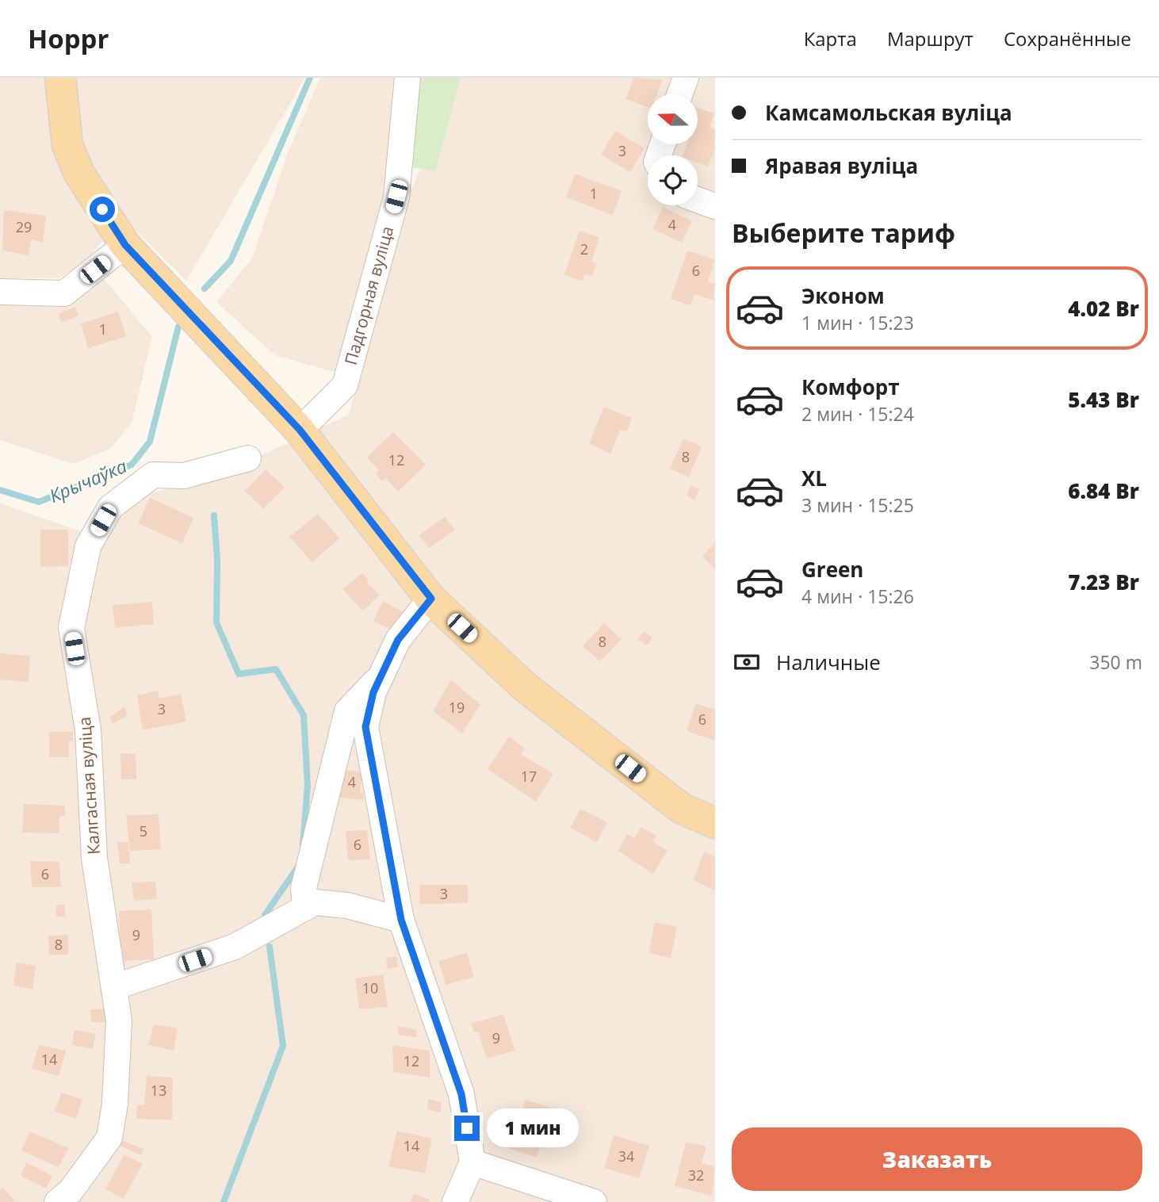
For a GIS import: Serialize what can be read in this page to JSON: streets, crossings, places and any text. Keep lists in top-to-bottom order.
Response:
{
  "streets": {
    "street": ["Падгорная вуліца", "Калгасная вуліца"]
  },
  "water": ["Крычаўка"],
  "house_numbers": [
    "3",
    "1",
    "4",
    "29",
    "2",
    "6",
    "1",
    "8",
    "12",
    "8",
    "19",
    "3",
    "6",
    "17",
    "4",
    "5",
    "6",
    "6",
    "3",
    "9",
    "8",
    "10",
    "9",
    "14",
    "12",
    "13",
    "14",
    "34",
    "32"
  ],
  "north": "left",
  "page": {
    "header": "Hoppr",
    "nav": ["Карта", "Маршрут", "Сохранённые"],
    "banner": ["Камсамольская вуліца", "Яравая вуліца"],
    "heading": "Выберите тариф",
    "list": [
      {
        "name": "Эконом",
        "note": "1 мин · 15:23",
        "value": "4.02 Br"
      },
      {
        "name": "Комфорт",
        "note": "2 мин · 15:24",
        "value": "5.43 Br"
      },
      {
        "name": "XL",
        "note": "3 мин · 15:25",
        "value": "6.84 Br"
      },
      {
        "name": "Green",
        "note": "4 мин · 15:26",
        "value": "7.23 Br"
      }
    ],
    "pay": ["Наличные", "350 m"],
    "bubble": "1 мин",
    "buttons": "Заказать"
  }
}
